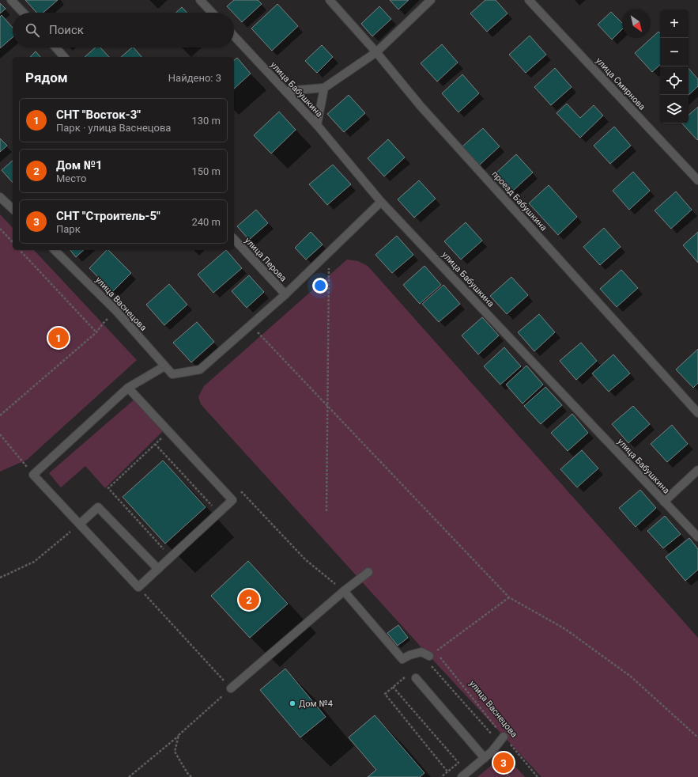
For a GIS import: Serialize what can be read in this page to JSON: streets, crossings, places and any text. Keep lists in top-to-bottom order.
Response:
{
  "streets": {
    "street": [
      "улица Смирнова",
      "улица Бабушкина",
      "проезд Бабушкина",
      "улица Перова",
      "улица Васнецова"
    ]
  },
  "places": ["Дом №4"],
  "north": "bottom right",
  "page": {
    "map_buttons": ["+", "−"],
    "search": "Поиск",
    "heading": ["Рядом", "Найдено: 3"],
    "list": [
      {
        "mark": "1",
        "name": "СНТ \"Восток-3\"",
        "note": "Парк · улица Васнецова",
        "value": "130 m"
      },
      {
        "mark": "2",
        "name": "Дом №1",
        "note": "Место",
        "value": "150 m"
      },
      {
        "mark": "3",
        "name": "СНТ \"Строитель-5\"",
        "note": "Парк",
        "value": "240 m"
      }
    ],
    "pins": ["1", "2", "3"]
  }
}
